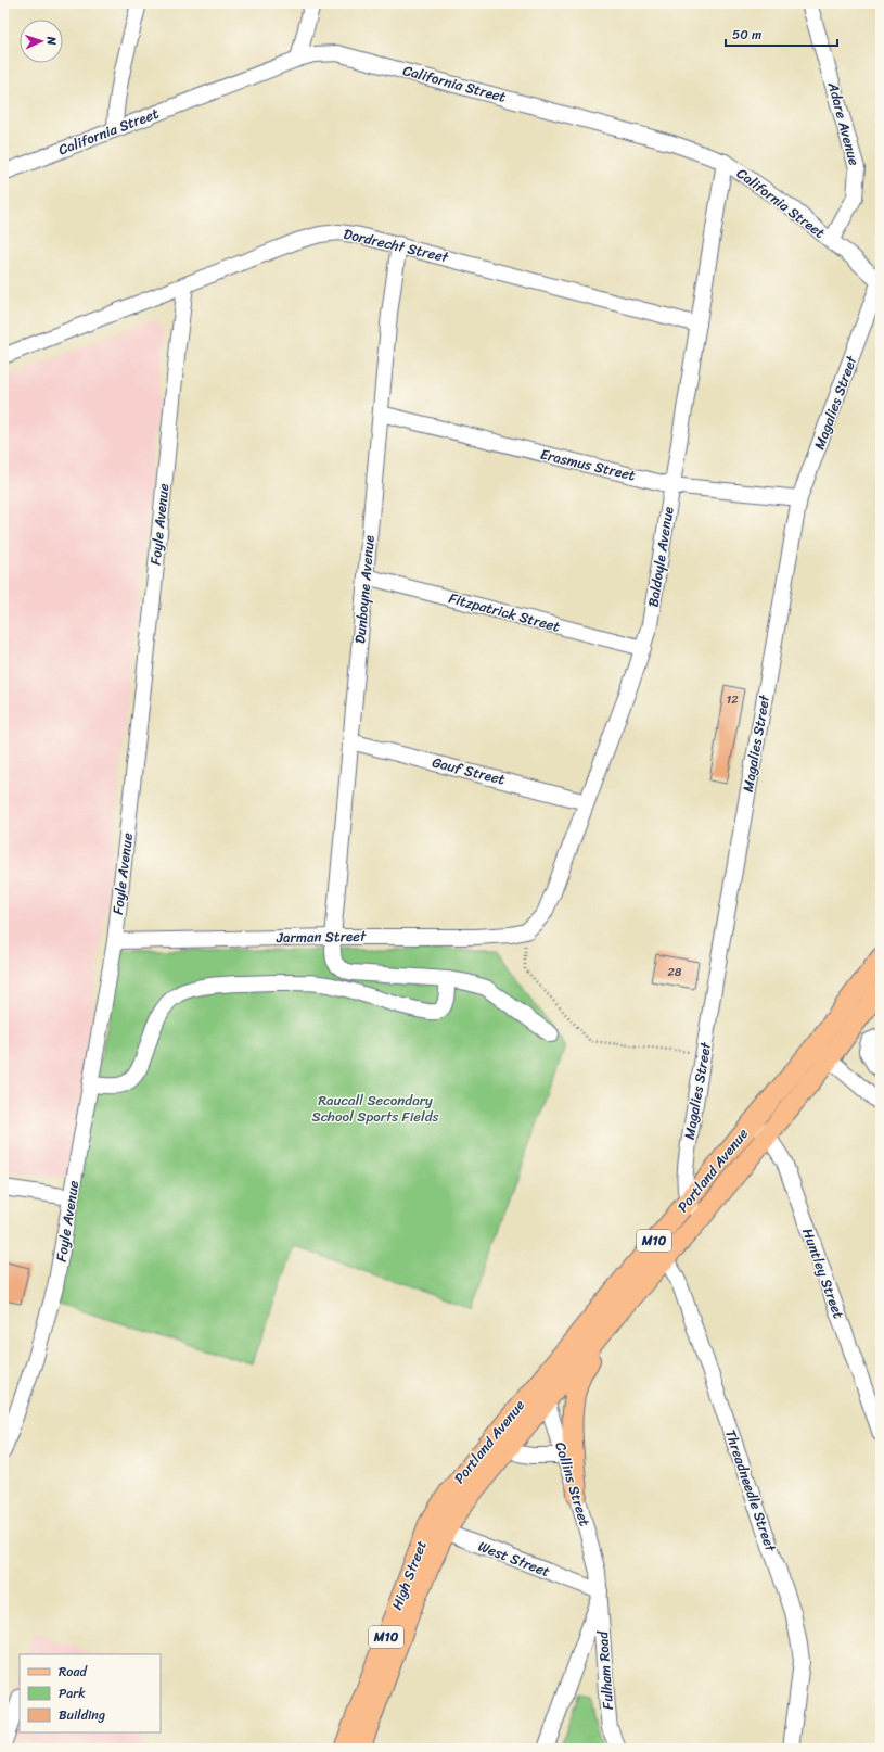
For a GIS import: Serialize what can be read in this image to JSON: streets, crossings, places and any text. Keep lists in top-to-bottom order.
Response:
{
  "streets": {
    "main road": ["Portland Avenue", "M10", "High Street"],
    "street": [
      "California Street",
      "Adare Avenue",
      "Dordrecht Street",
      "Magalies Street",
      "Erasmus Street",
      "Foyle Avenue",
      "Baldoyle Avenue",
      "Dunboyne Avenue",
      "Fitzpatrick Street",
      "Gauf Street",
      "Jarman Street",
      "Huntley Street",
      "Collins Street",
      "Threadneedle Street",
      "West Street",
      "Fulham Road"
    ]
  },
  "crossings": [
    ["California Street", "Adare Avenue"],
    ["California Street", "Magalies Street"],
    ["California Street", "Baldoyle Avenue"],
    ["Dordrecht Street", "Foyle Avenue"],
    ["Dordrecht Street", "Baldoyle Avenue"],
    ["Dordrecht Street", "Dunboyne Avenue"],
    ["Magalies Street", "Erasmus Street"],
    ["Magalies Street", "Portland Avenue"],
    ["Erasmus Street", "Baldoyle Avenue"],
    ["Erasmus Street", "Dunboyne Avenue"],
    ["Foyle Avenue", "Jarman Street"],
    ["Baldoyle Avenue", "Fitzpatrick Street"],
    ["Baldoyle Avenue", "Gauf Street"],
    ["Baldoyle Avenue", "Jarman Street"],
    ["Dunboyne Avenue", "Fitzpatrick Street"],
    ["Dunboyne Avenue", "Gauf Street"],
    ["Dunboyne Avenue", "Jarman Street"],
    ["Portland Avenue", "Huntley Street"],
    ["Portland Avenue", "Collins Street"],
    ["Portland Avenue", "Threadneedle Street"],
    ["Portland Avenue", "West Street"],
    ["Portland Avenue", "High Street"],
    ["Collins Street", "West Street"],
    ["Collins Street", "Fulham Road"],
    ["West Street", "High Street"],
    ["West Street", "Fulham Road"]
  ],
  "parks": ["Raucall Secondary School Sports Fields"],
  "house_numbers": ["12", "28"],
  "legend": ["Road", "Park", "Building"],
  "scale_bar": "50 m",
  "north": "right"
}
